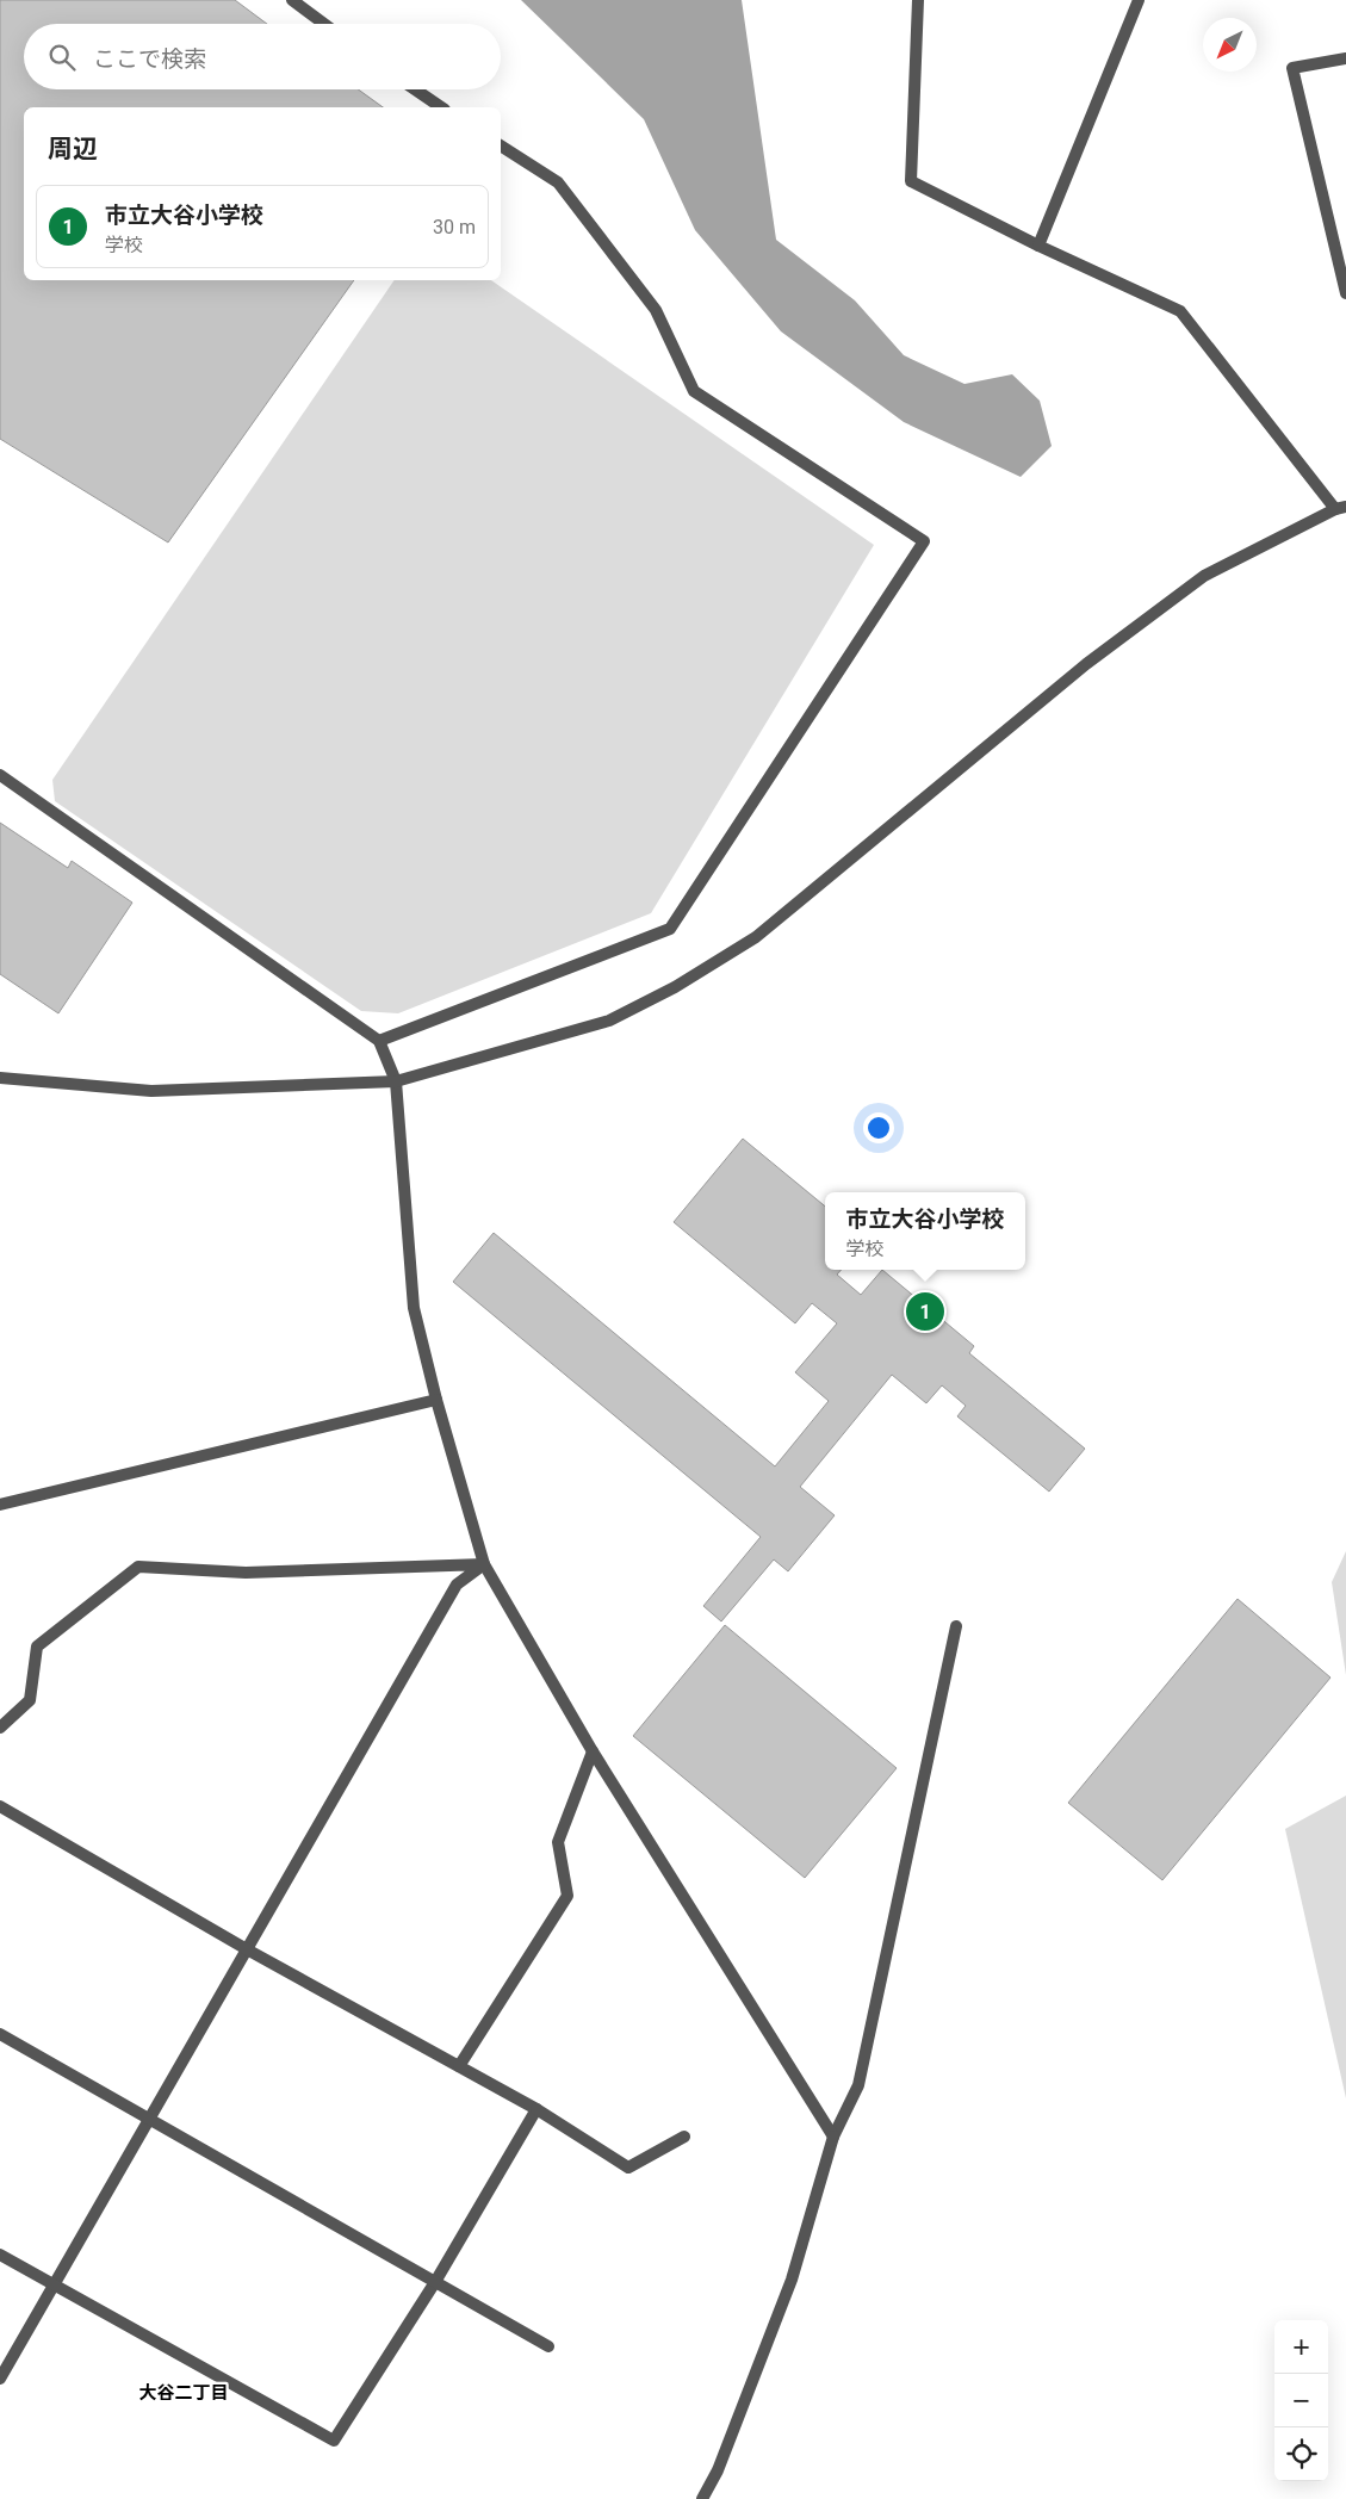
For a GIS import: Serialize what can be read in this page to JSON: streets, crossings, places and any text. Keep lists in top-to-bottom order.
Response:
{
  "districts": ["大谷二丁目"],
  "north": "bottom left",
  "page": {
    "search": "ここで検索",
    "heading": "周辺",
    "list": [
      {
        "mark": "1",
        "name": "市立大谷小学校",
        "note": "学校",
        "value": "30 m"
      }
    ],
    "popup": ["市立大谷小学校", "学校"],
    "pins": "1",
    "map_buttons": ["+", "−"]
  }
}
